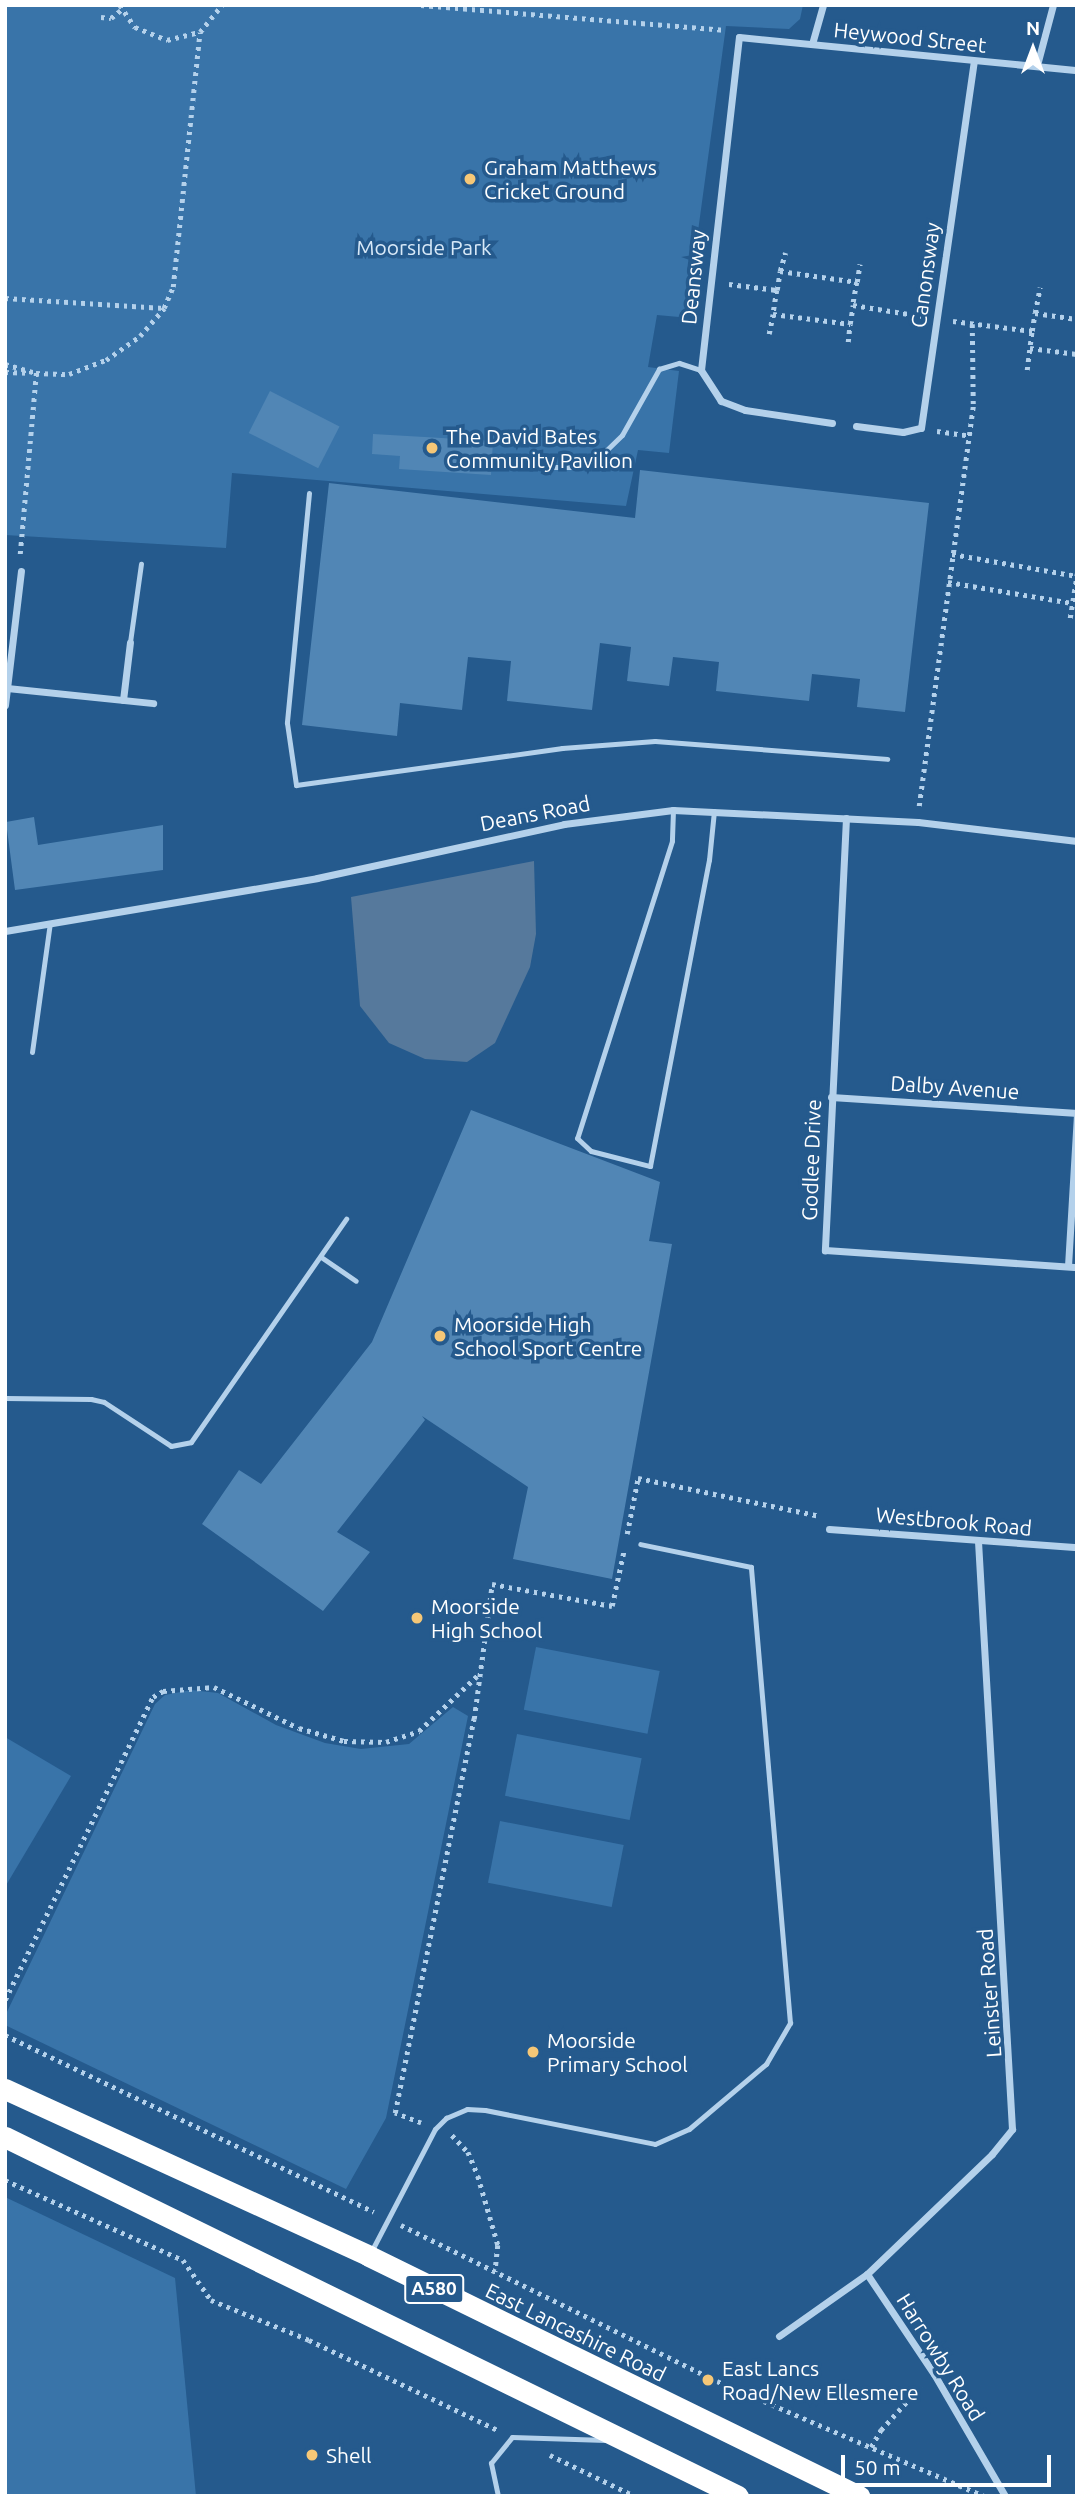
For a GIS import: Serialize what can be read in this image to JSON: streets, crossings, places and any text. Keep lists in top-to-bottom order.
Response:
{
  "streets": {
    "highway": ["A580", "East Lancashire Road"],
    "street": [
      "Heywood Street",
      "Canonsway",
      "Deansway",
      "Deans Road",
      "Dalby Avenue",
      "Godlee Drive",
      "Westbrook Road",
      "Leinster Road",
      "Harrowby Road"
    ]
  },
  "crossings": [
    ["Heywood Street", "Canonsway"],
    ["Heywood Street", "Deansway"],
    ["Deans Road", "Godlee Drive"],
    ["Dalby Avenue", "Godlee Drive"],
    ["Westbrook Road", "Leinster Road"],
    ["Leinster Road", "Harrowby Road"]
  ],
  "parks": ["Moorside Park"],
  "places": [
    "Graham Matthews Cricket Ground",
    "The David Bates Community Pavilion",
    "Moorside High School Sport Centre",
    "Moorside High School",
    "Moorside Primary School",
    "East Lancs Road/New Ellesmere",
    "Shell"
  ],
  "scale_bar": "50 m",
  "north": "top"
}
